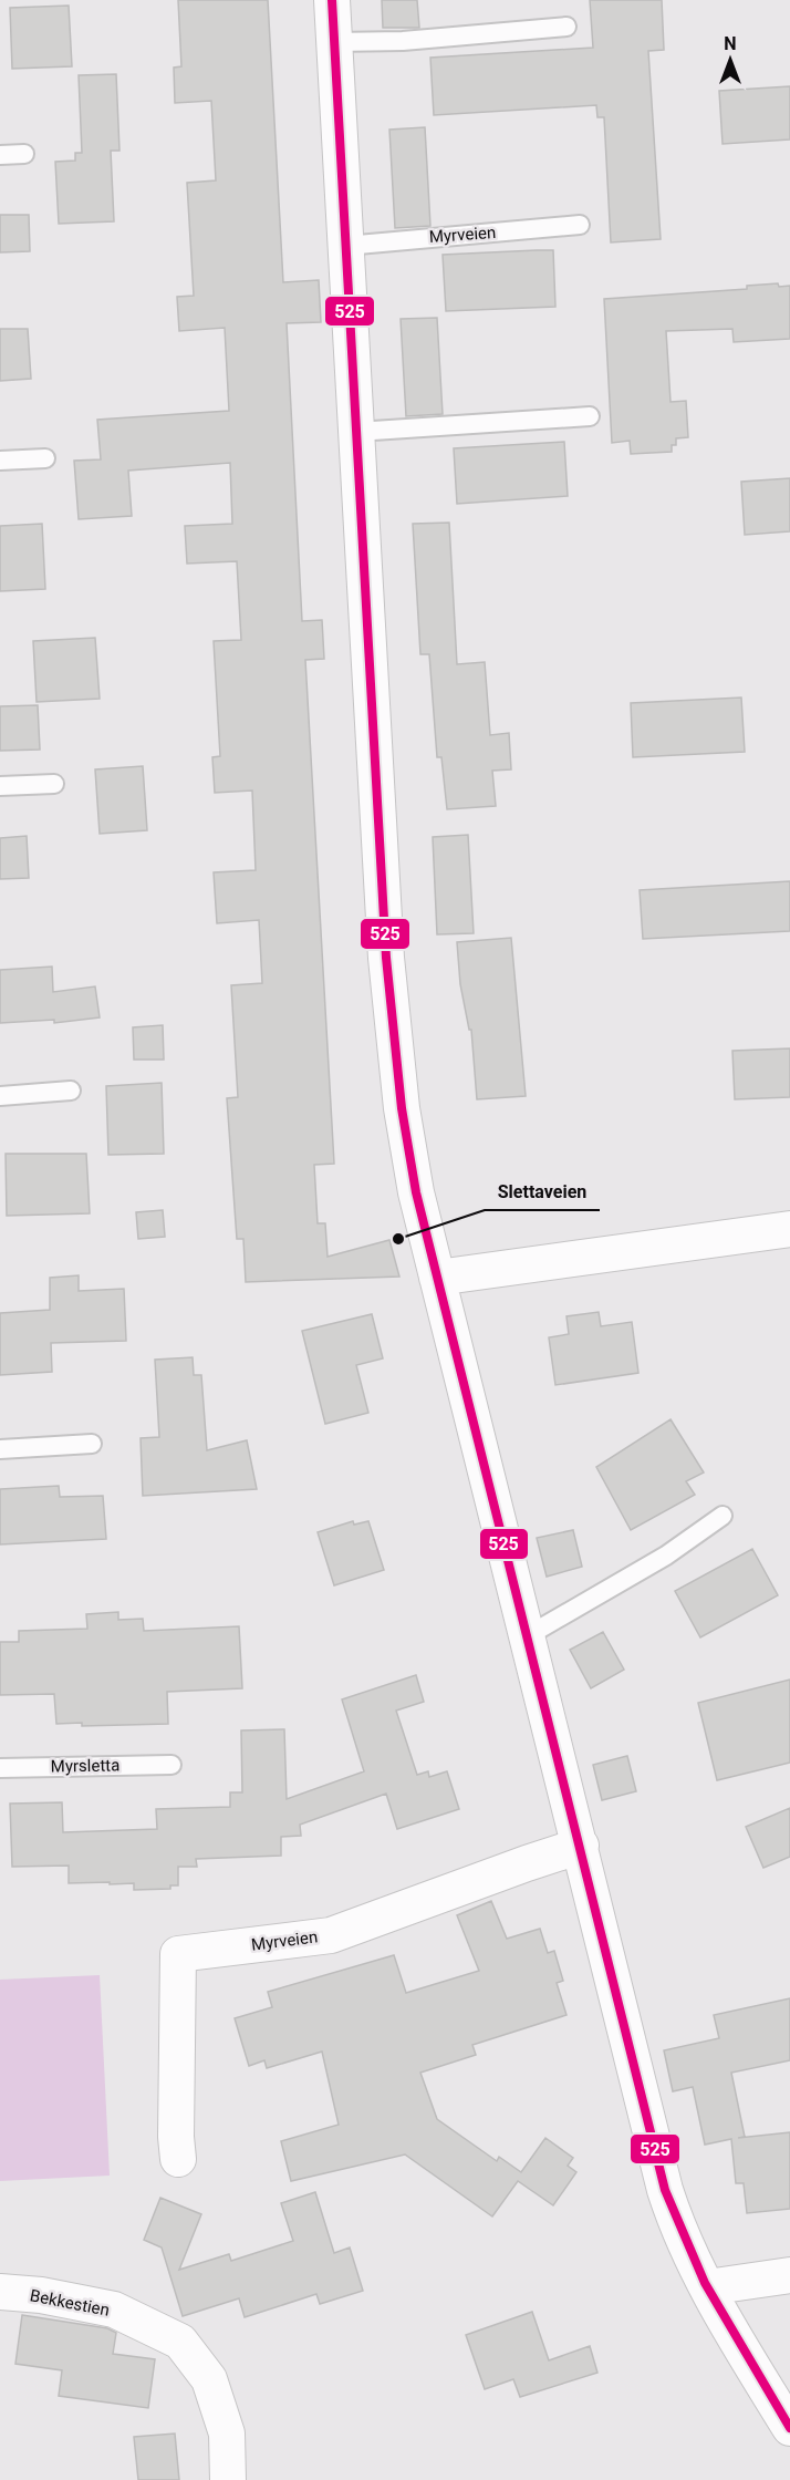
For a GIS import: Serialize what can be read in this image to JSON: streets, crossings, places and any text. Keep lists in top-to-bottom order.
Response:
{
  "streets": {
    "street": ["Myrveien", "Bekkestien"],
    "lane": ["Myrsletta"]
  },
  "places": ["Slettaveien"],
  "lines": ["transit line 525"],
  "north": "top"
}
